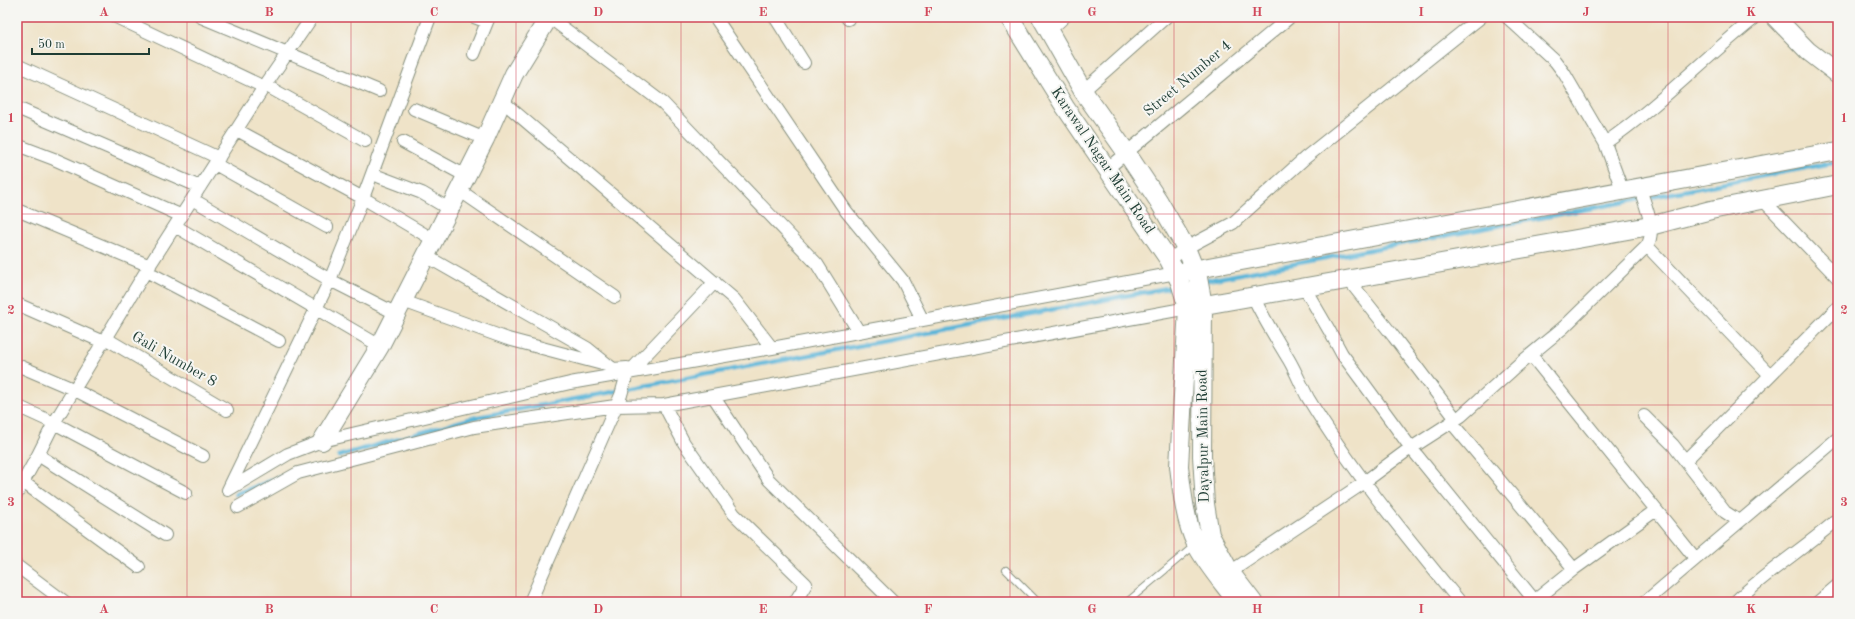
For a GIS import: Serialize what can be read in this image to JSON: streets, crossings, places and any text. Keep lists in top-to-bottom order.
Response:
{
  "streets": {
    "street": [
      "Street Number 4",
      "Karawal Nagar Main Road",
      "Gali Number 8",
      "Dayalpur Main Road"
    ]
  },
  "crossings": [
    ["Street Number 4", "Karawal Nagar Main Road"],
    ["Karawal Nagar Main Road", "Dayalpur Main Road"]
  ],
  "scale_bar": "50 m",
  "grid": {
    "columns": [
      "A",
      "B",
      "C",
      "D",
      "E",
      "F",
      "G",
      "H",
      "I",
      "J",
      "K"
    ],
    "rows": ["1", "2", "3"]
  }
}
